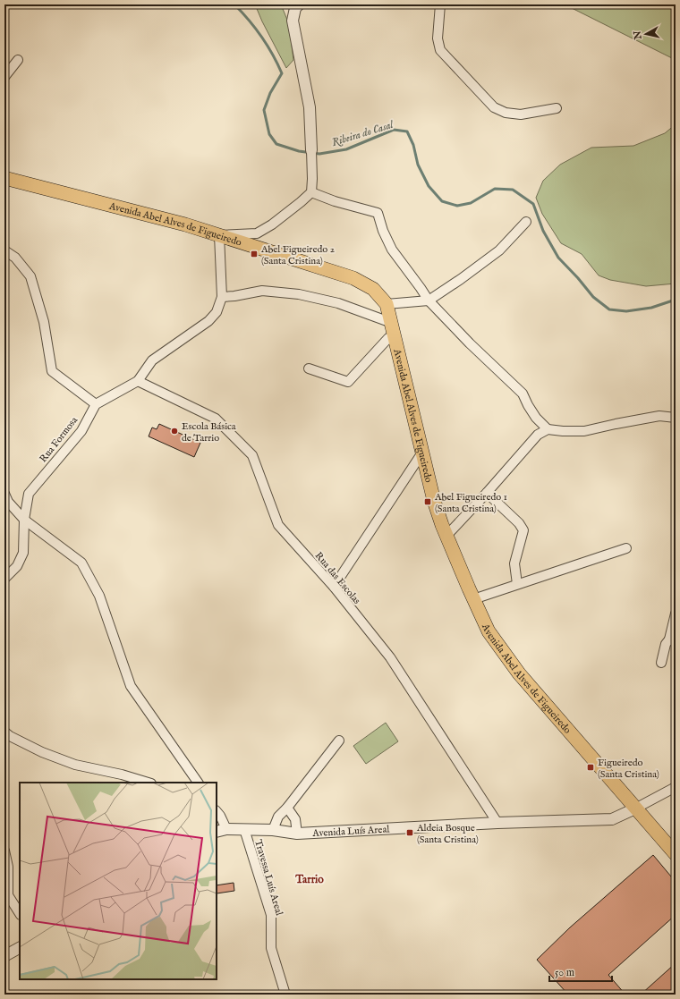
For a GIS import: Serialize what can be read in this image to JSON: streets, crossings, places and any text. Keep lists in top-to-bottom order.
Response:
{
  "streets": {
    "main road": ["Avenida Abel Alves de Figueiredo"],
    "street": [
      "Rua Formosa",
      "Rua das Escolas",
      "Avenida Luís Areal",
      "Travessa Luís Areal"
    ]
  },
  "crossings": [
    ["Avenida Abel Alves de Figueiredo", "Avenida Luís Areal"],
    ["Rua das Escolas", "Avenida Luís Areal"],
    ["Avenida Luís Areal", "Travessa Luís Areal"]
  ],
  "districts": ["Tarrio"],
  "water": ["Ribeira do Casal"],
  "places": {
    "transit": [
      "Abel Figueiredo 2 (Santa Cristina)",
      "Abel Figueiredo 1 (Santa Cristina)",
      "Figueiredo (Santa Cristina)",
      "Aldeia Bosque (Santa Cristina)"
    ],
    "other": ["Escola Básica de Tarrio"]
  },
  "scale_bar": "50 m",
  "north": "left"
}
